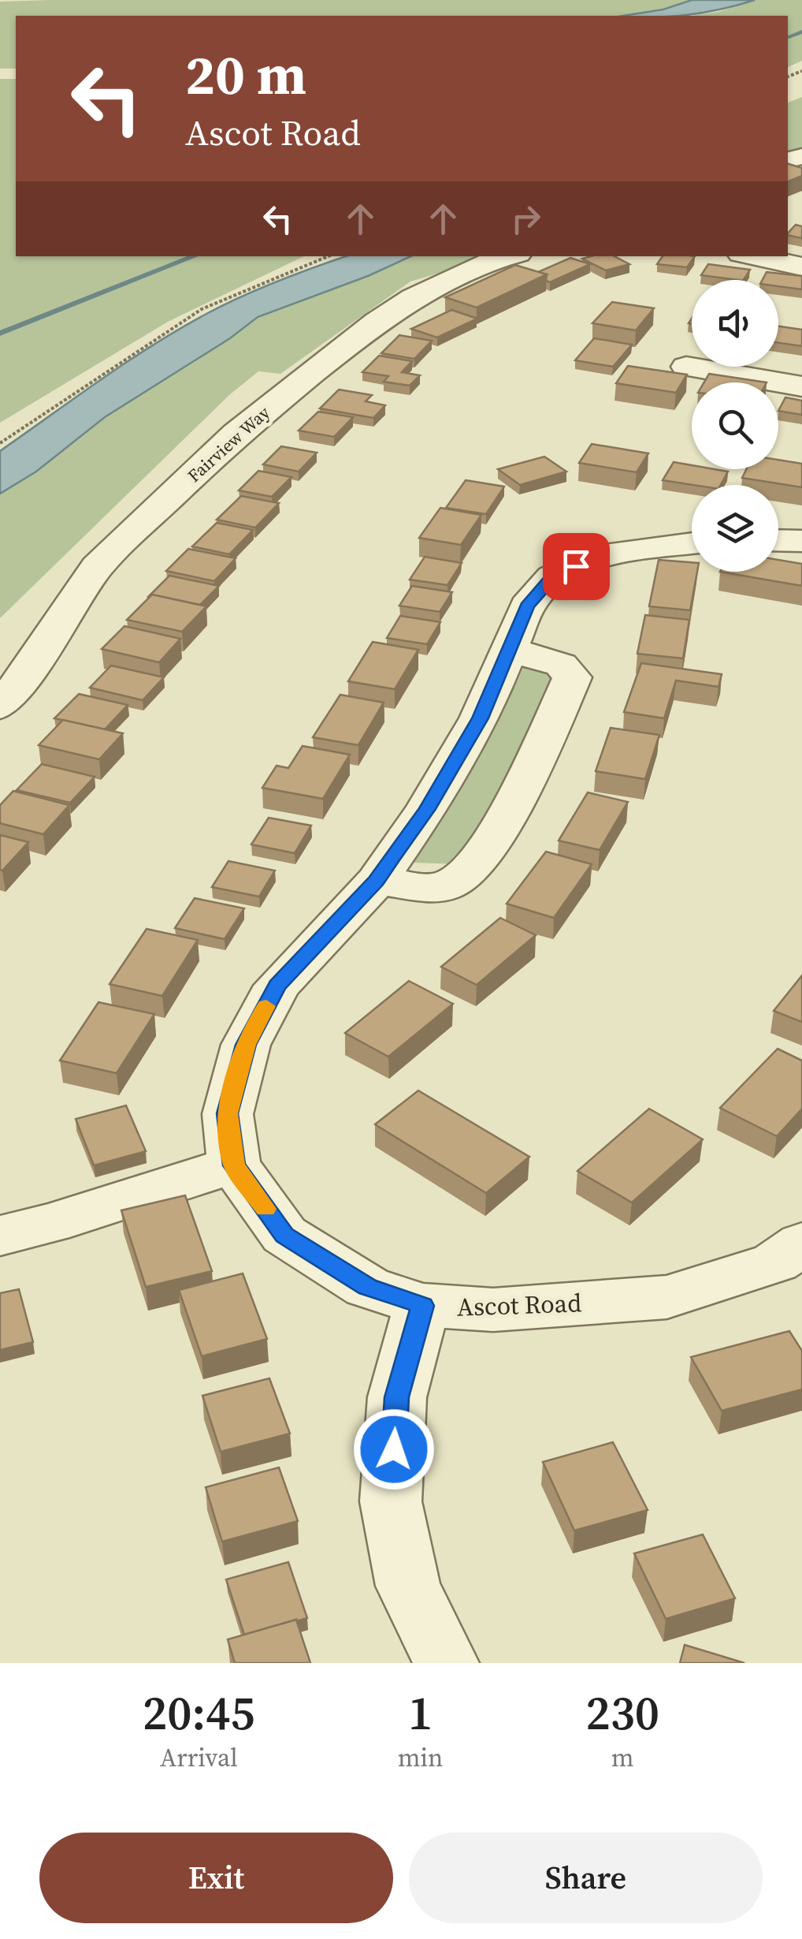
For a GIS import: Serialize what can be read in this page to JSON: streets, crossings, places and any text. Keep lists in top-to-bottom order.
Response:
{
  "streets": {
    "street": ["Fairview Way", "Ascot Road"]
  },
  "page": {
    "turn": ["20 m", "Ascot Road"],
    "eta": [
      "20:45",
      "Arrival",
      "1",
      "min",
      "230",
      "m"
    ],
    "buttons": ["Exit", "Share"]
  }
}
